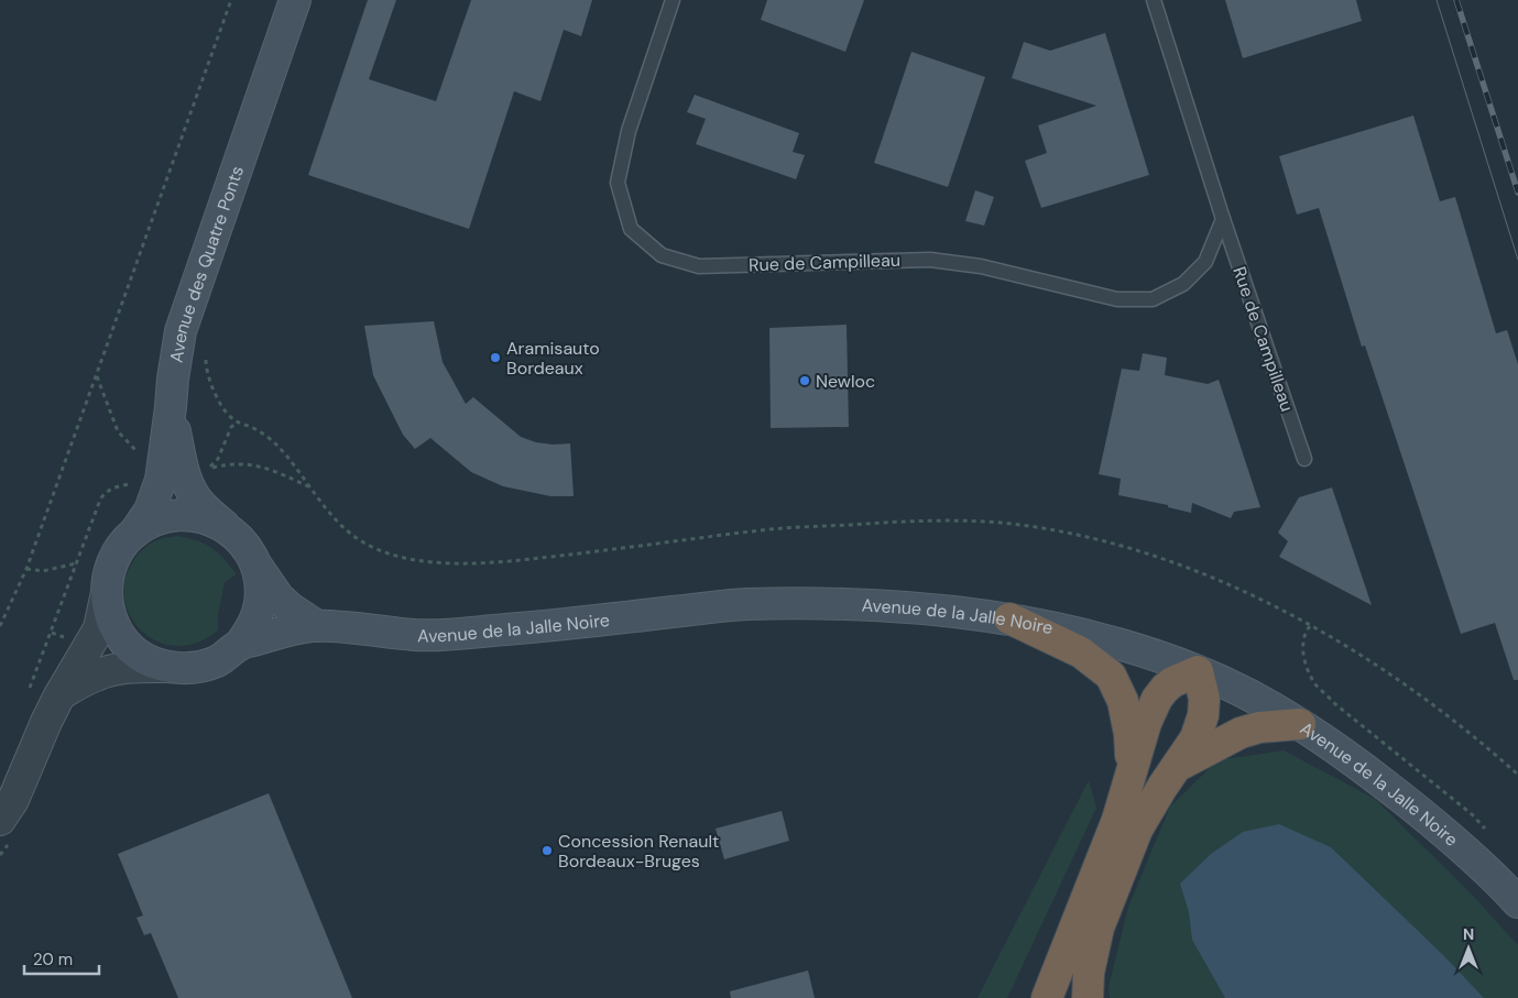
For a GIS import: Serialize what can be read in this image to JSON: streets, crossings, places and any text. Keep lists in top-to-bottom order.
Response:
{
  "streets": {
    "main road": ["Avenue des Quatre Ponts", "Avenue de la Jalle Noire"],
    "lane": ["Rue de Campilleau"]
  },
  "places": ["Aramisauto Bordeaux", "Newloc", "Concession Renault Bordeaux-Bruges"],
  "scale_bar": "20 m",
  "north": "top"
}
